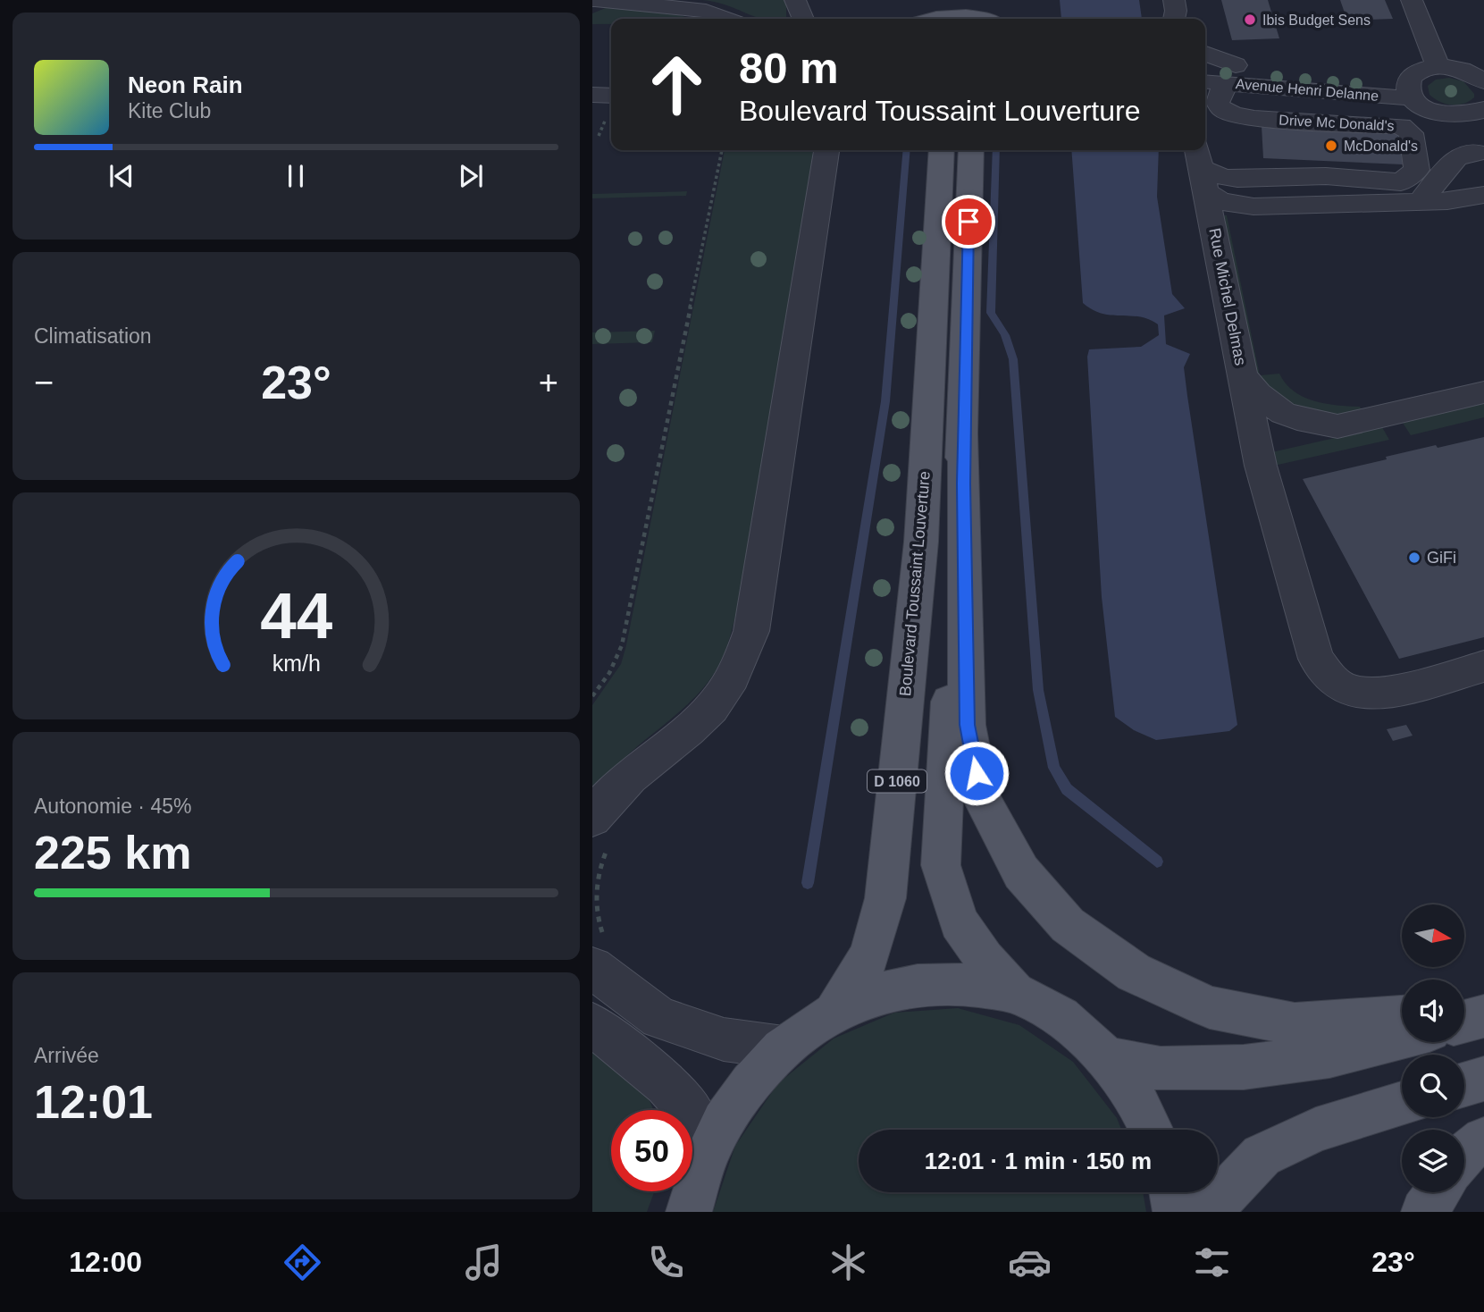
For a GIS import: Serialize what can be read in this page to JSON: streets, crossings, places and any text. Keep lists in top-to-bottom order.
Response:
{
  "streets": {
    "main road": ["Boulevard Toussaint Louverture", "D 1060"],
    "street": ["Avenue Henri Delanne", "Drive Mc Donald's", "Rue Michel Delmas"]
  },
  "crossings": [
    ["Avenue Henri Delanne", "Drive Mc Donald's"],
    ["Drive Mc Donald's", "Rue Michel Delmas"]
  ],
  "places": ["Ibis Budget Sens", "McDonald's", "GiFi"],
  "north": "right",
  "page": {
    "turn": ["80 m", "Boulevard Toussaint Louverture"],
    "song": ["Neon Rain", "Kite Club"],
    "tile": [
      "Climatisation",
      ["Autonomie · 45%", "225 km"],
      ["Arrivée", "12:01"]
    ],
    "heat": ["−", "23°", "+"],
    "limit": "50",
    "trip": "12:01 · 1 min · 150 m",
    "tabs": ["12:00", "23°"],
    "gauge": ["44", "km/h"]
  }
}
